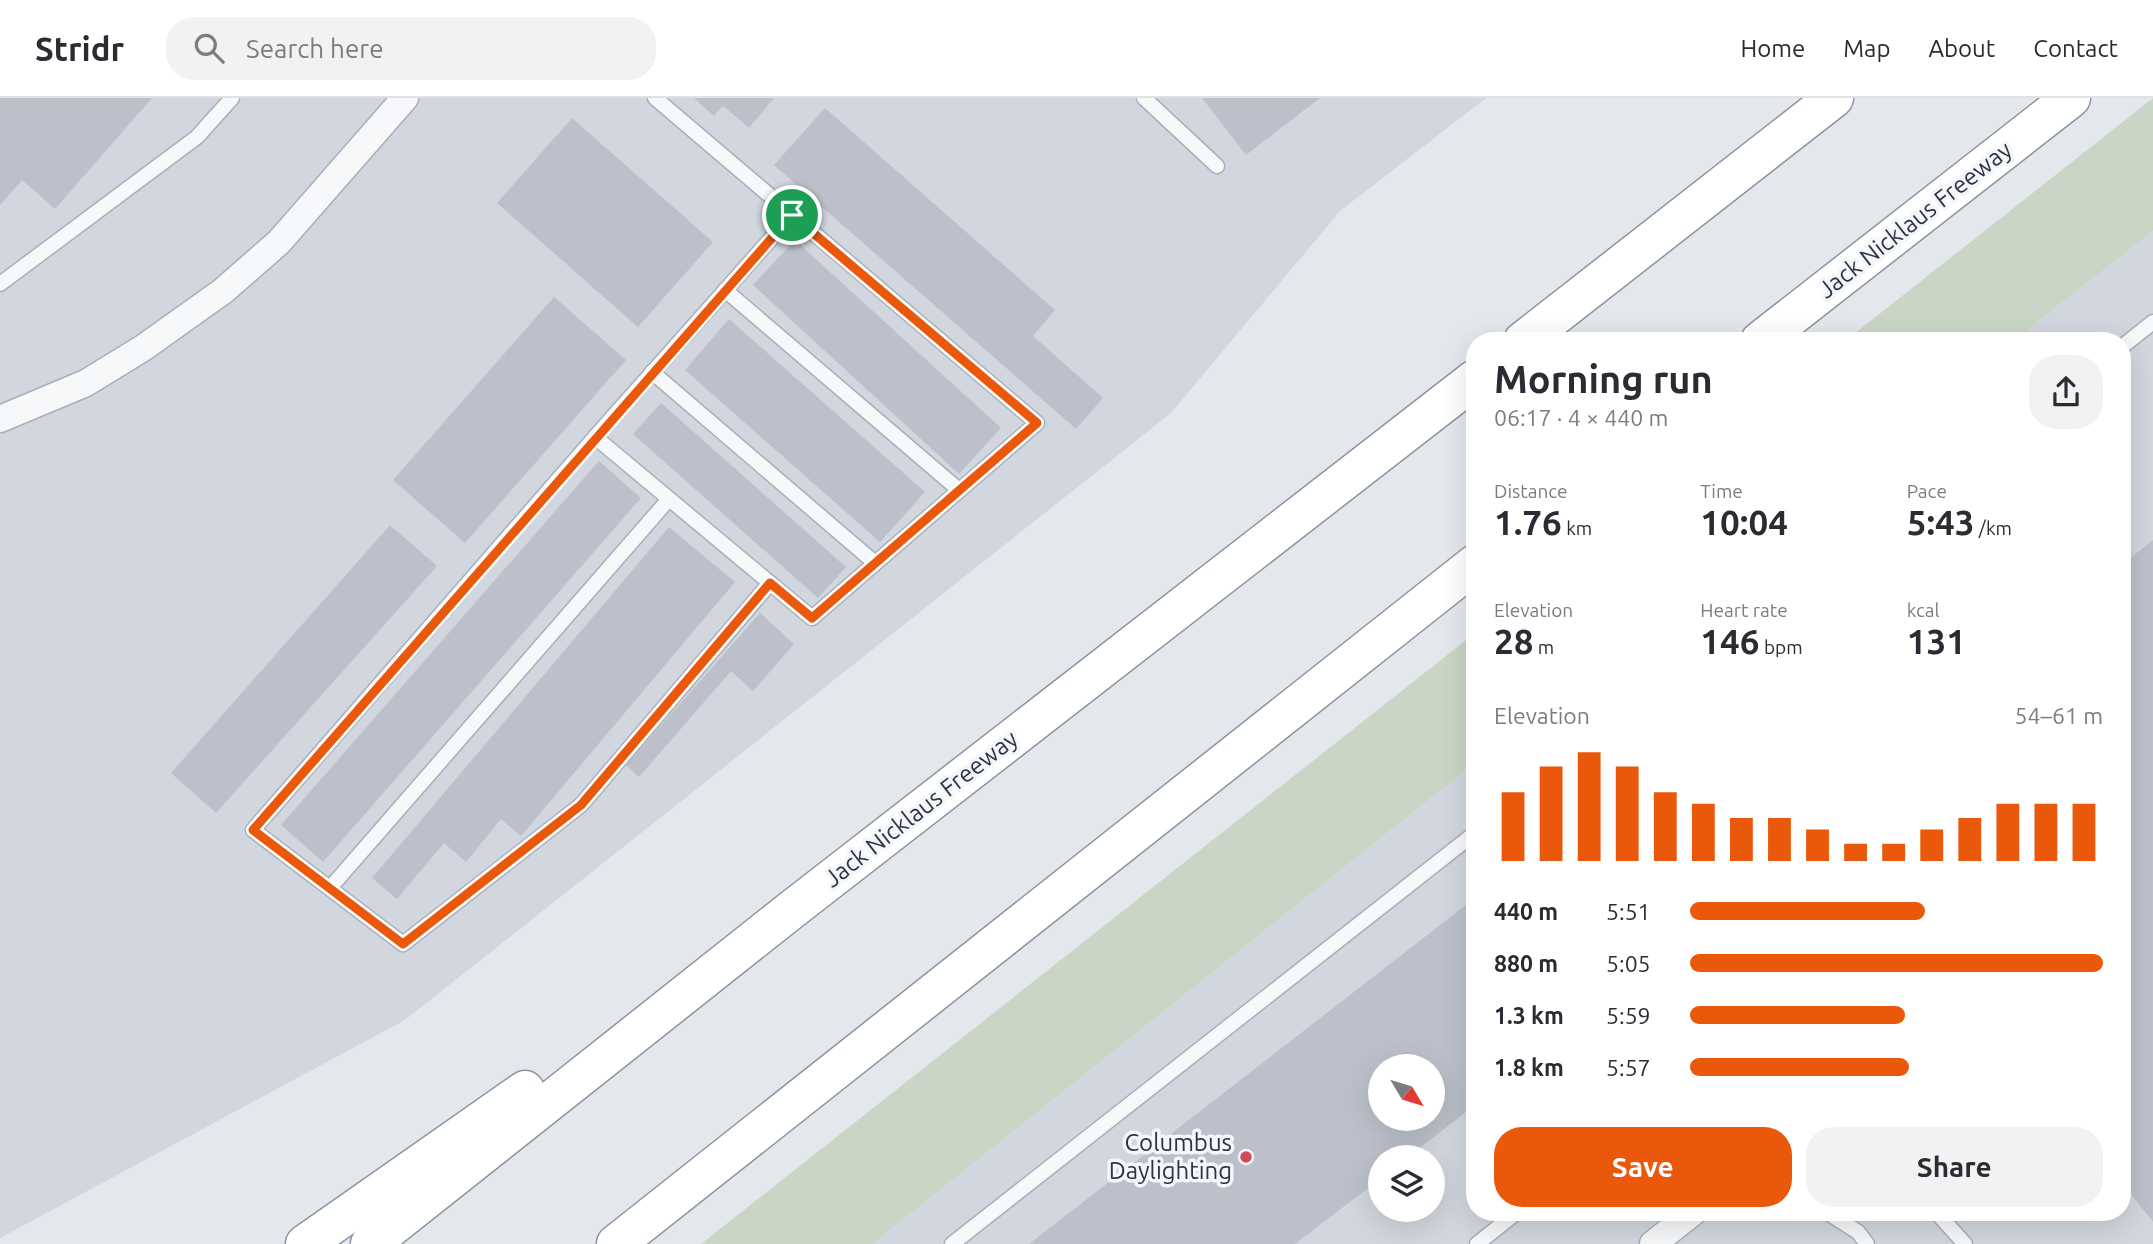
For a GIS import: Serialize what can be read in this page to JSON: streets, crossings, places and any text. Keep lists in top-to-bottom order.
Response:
{
  "streets": {
    "highway": ["Jack Nicklaus Freeway"]
  },
  "places": ["Columbus Daylighting"],
  "north": "bottom right",
  "page": {
    "header": "Stridr",
    "search": "Search here",
    "nav": [
      "Home",
      "Map",
      "About",
      "Contact"
    ],
    "heading": ["Morning run", "06:17 · 4 × 440 m"],
    "stats": [
      ["Distance", "1.76 km"],
      ["Time", "10:04"],
      ["Pace", "5:43 /km"],
      ["Elevation", "28 m"],
      ["Heart rate", "146 bpm"],
      ["kcal", "131"]
    ],
    "chart": ["Elevation", "54–61 m"],
    "list": [
      {
        "name": "440 m",
        "note": "5:51"
      },
      {
        "name": "880 m",
        "note": "5:05"
      },
      {
        "name": "1.3 km",
        "note": "5:59"
      },
      {
        "name": "1.8 km",
        "note": "5:57"
      }
    ],
    "buttons": ["Save", "Share"]
  }
}
